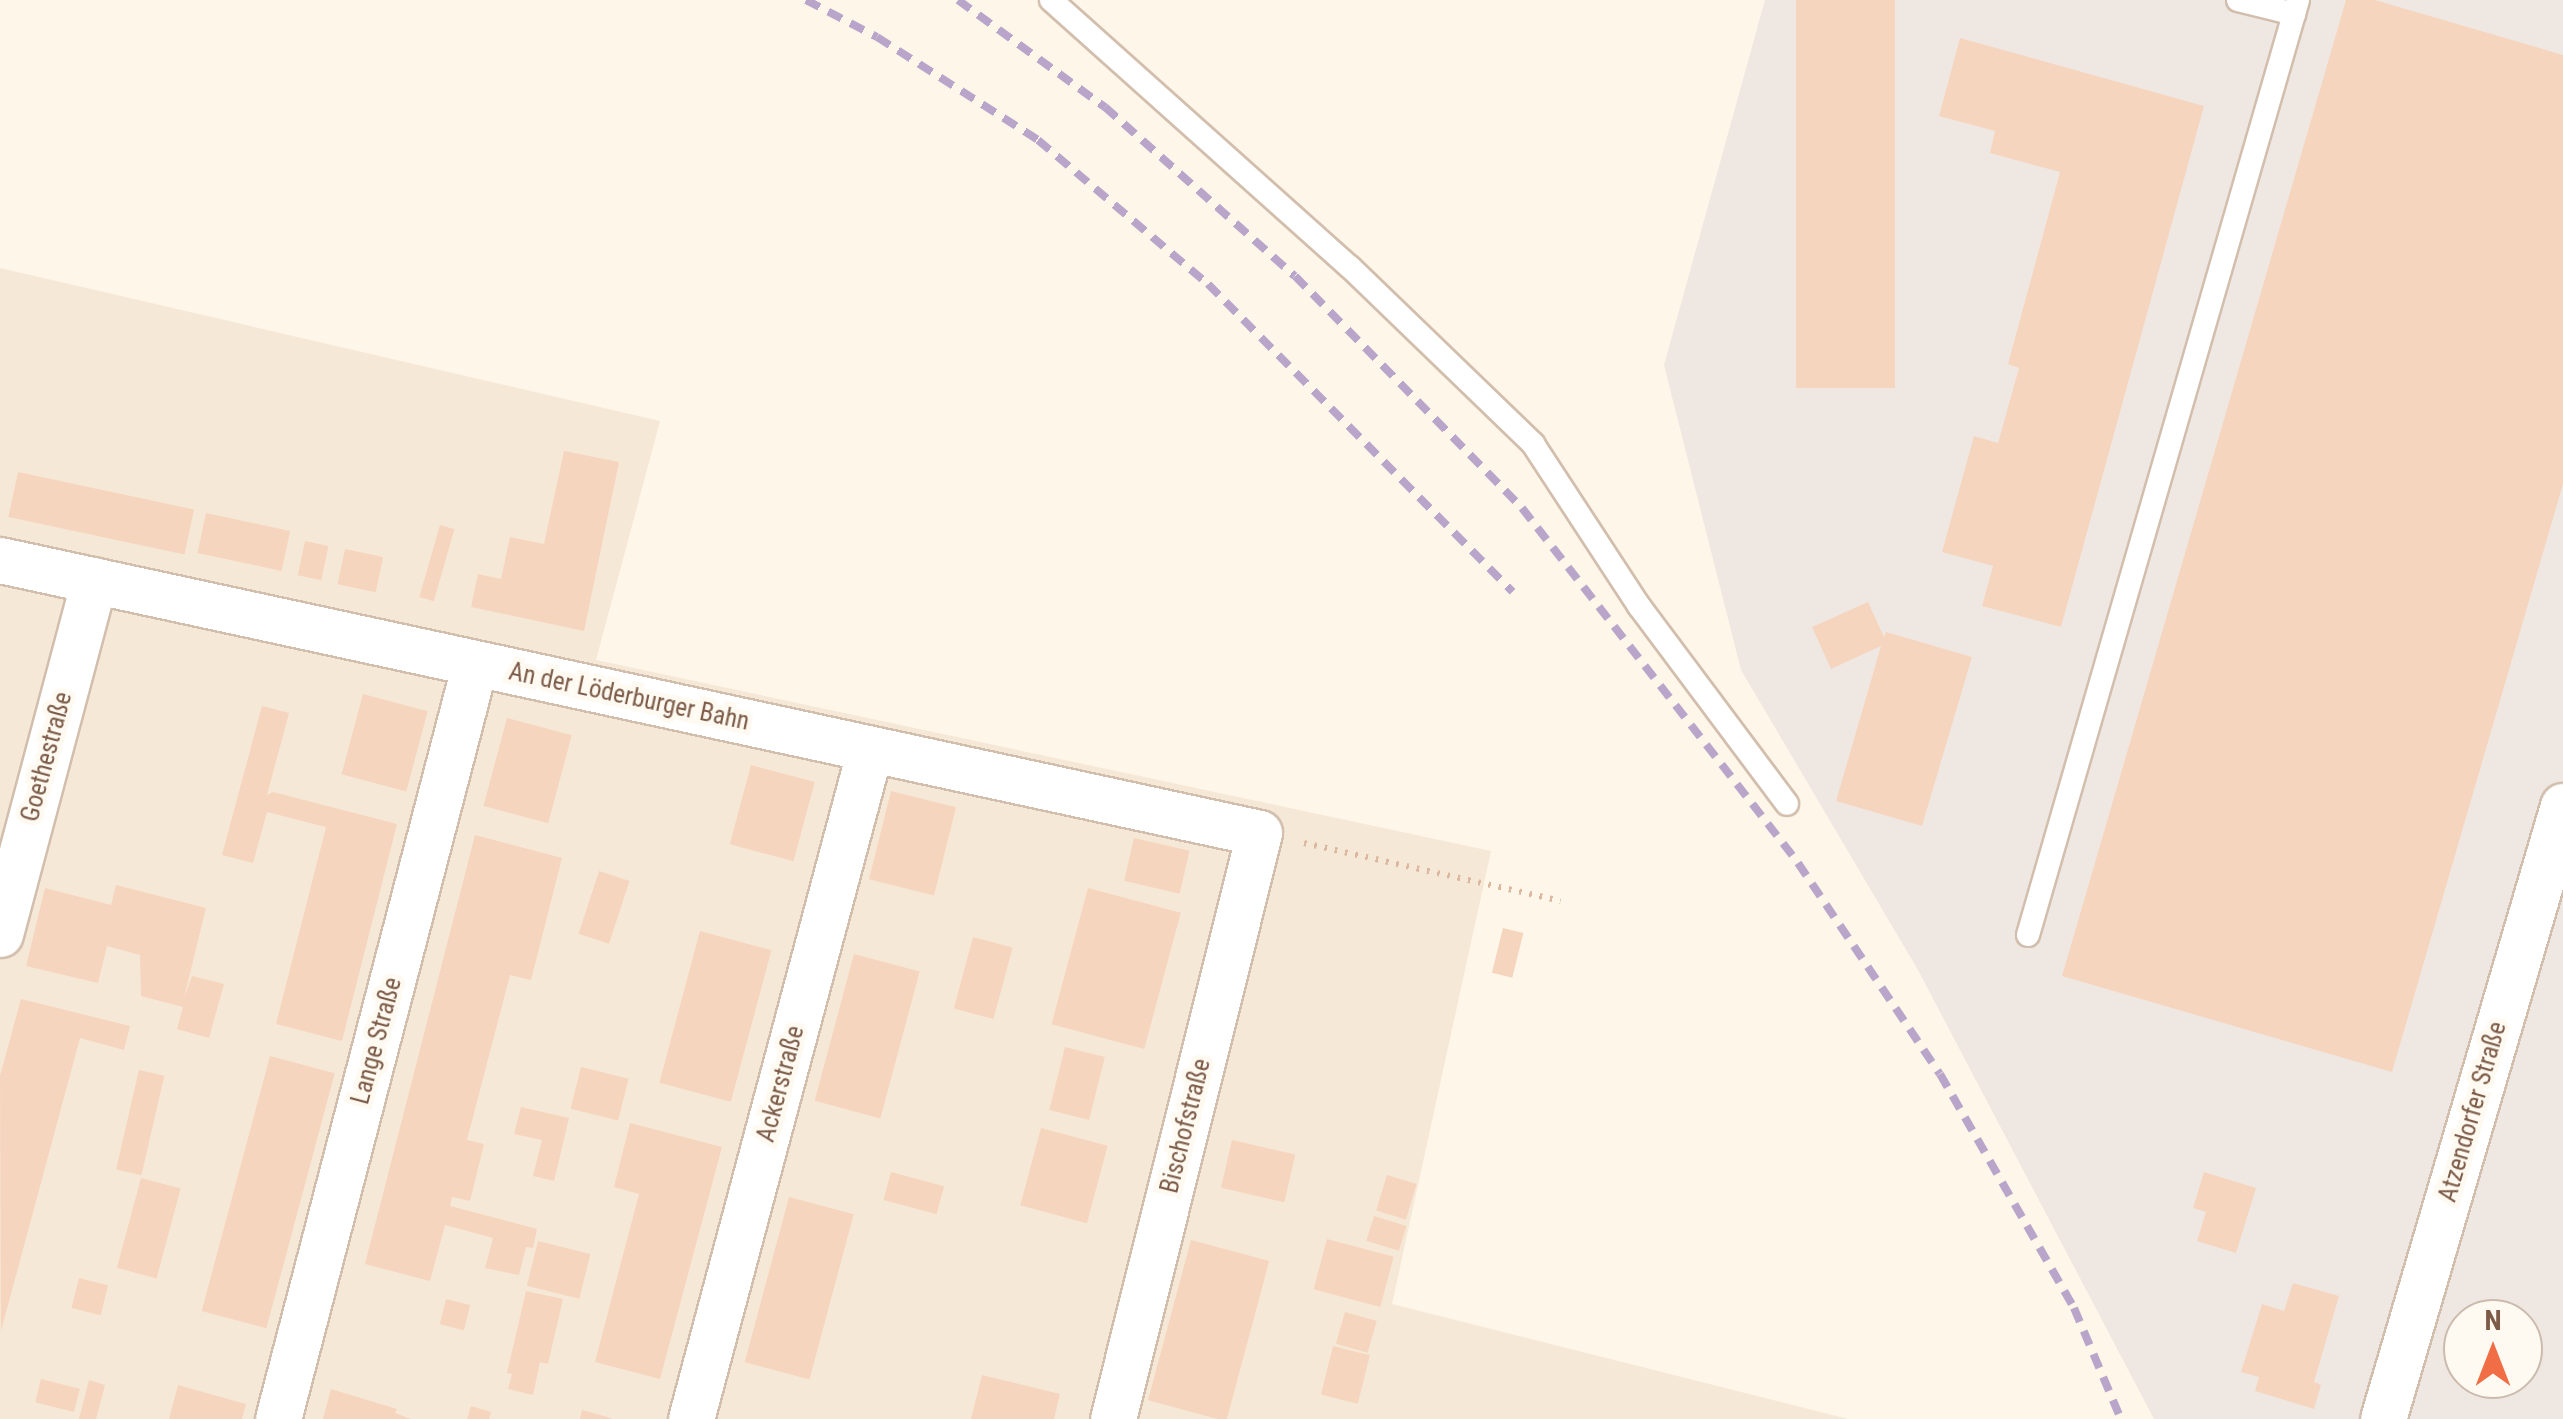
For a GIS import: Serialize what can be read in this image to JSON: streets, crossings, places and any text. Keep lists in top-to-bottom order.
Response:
{
  "streets": {
    "street": [
      "An der Löderburger Bahn",
      "Goethestraße",
      "Lange Straße",
      "Ackerstraße",
      "Atzendorfer Straße",
      "Bischofstraße"
    ]
  },
  "crossings": [
    ["An der Löderburger Bahn", "Goethestraße"],
    ["An der Löderburger Bahn", "Lange Straße"],
    ["An der Löderburger Bahn", "Ackerstraße"],
    ["An der Löderburger Bahn", "Bischofstraße"]
  ],
  "north": "top"
}
